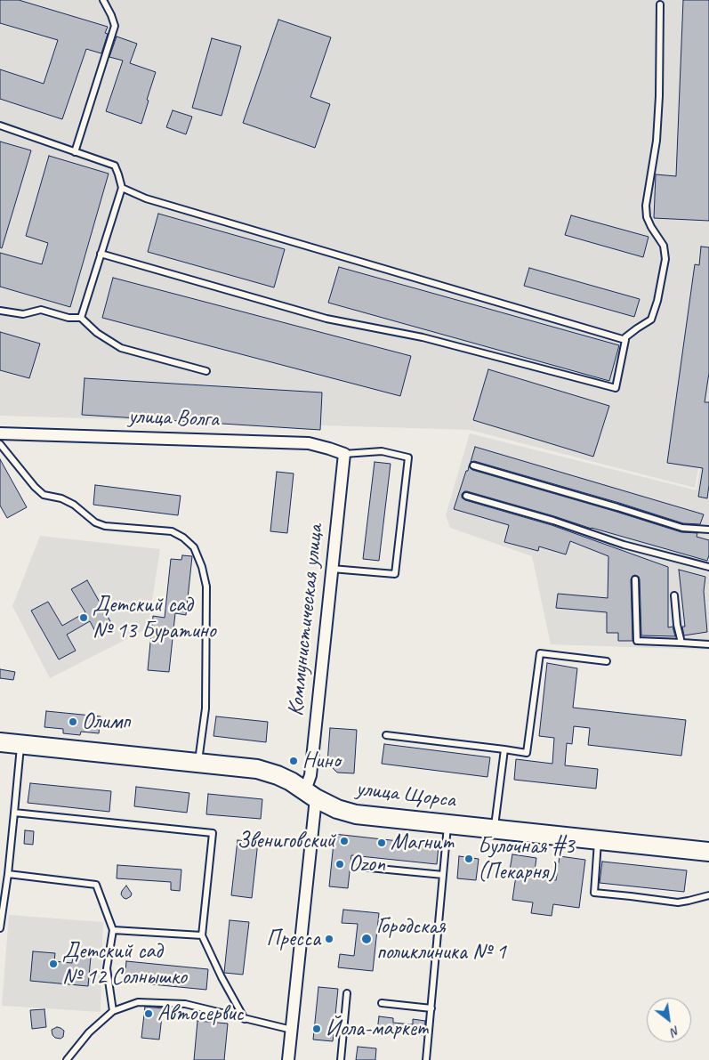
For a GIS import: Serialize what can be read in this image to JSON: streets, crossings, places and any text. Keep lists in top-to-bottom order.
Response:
{
  "streets": {
    "main road": ["улица Щорса"],
    "street": ["улица Волга", "Коммунистическая улица"]
  },
  "crossings": [
    ["улица Волга", "Коммунистическая улица"],
    ["Коммунистическая улица", "улица Щорса"]
  ],
  "places": [
    "Детский сад № 13 Буратино",
    "Олимп",
    "Нино",
    "Звениговский",
    "Магнит",
    "Булочная #3 (Пекарня)",
    "Ozon",
    "Пресса",
    "Городская поликлиника № 1",
    "Детский сад № 12 Солнышко",
    "Автосервис",
    "Йола-маркет"
  ],
  "north": "bottom right"
}
